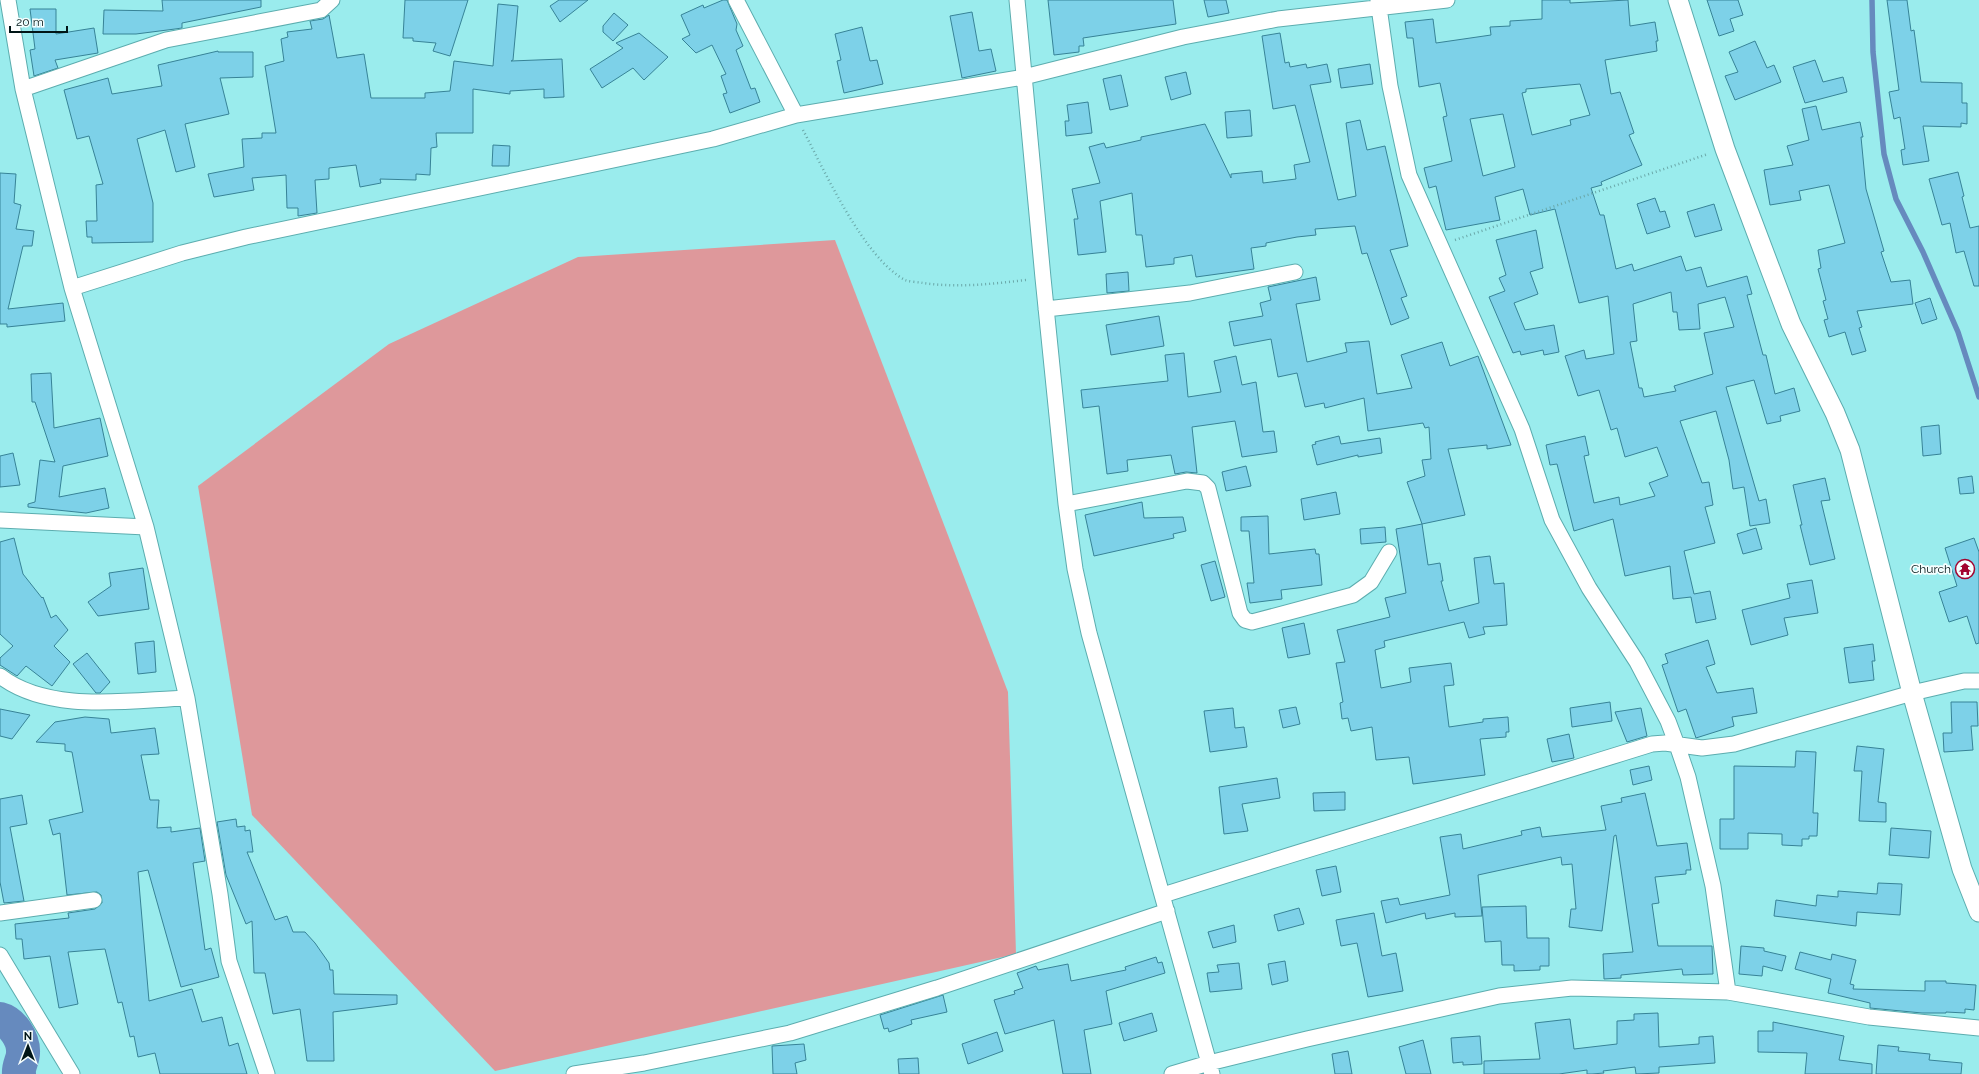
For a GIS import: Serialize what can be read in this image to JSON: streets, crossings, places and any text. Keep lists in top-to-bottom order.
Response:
{
  "places": {
    "temple": ["Church"]
  },
  "scale_bar": "20 m",
  "north": "top"
}
